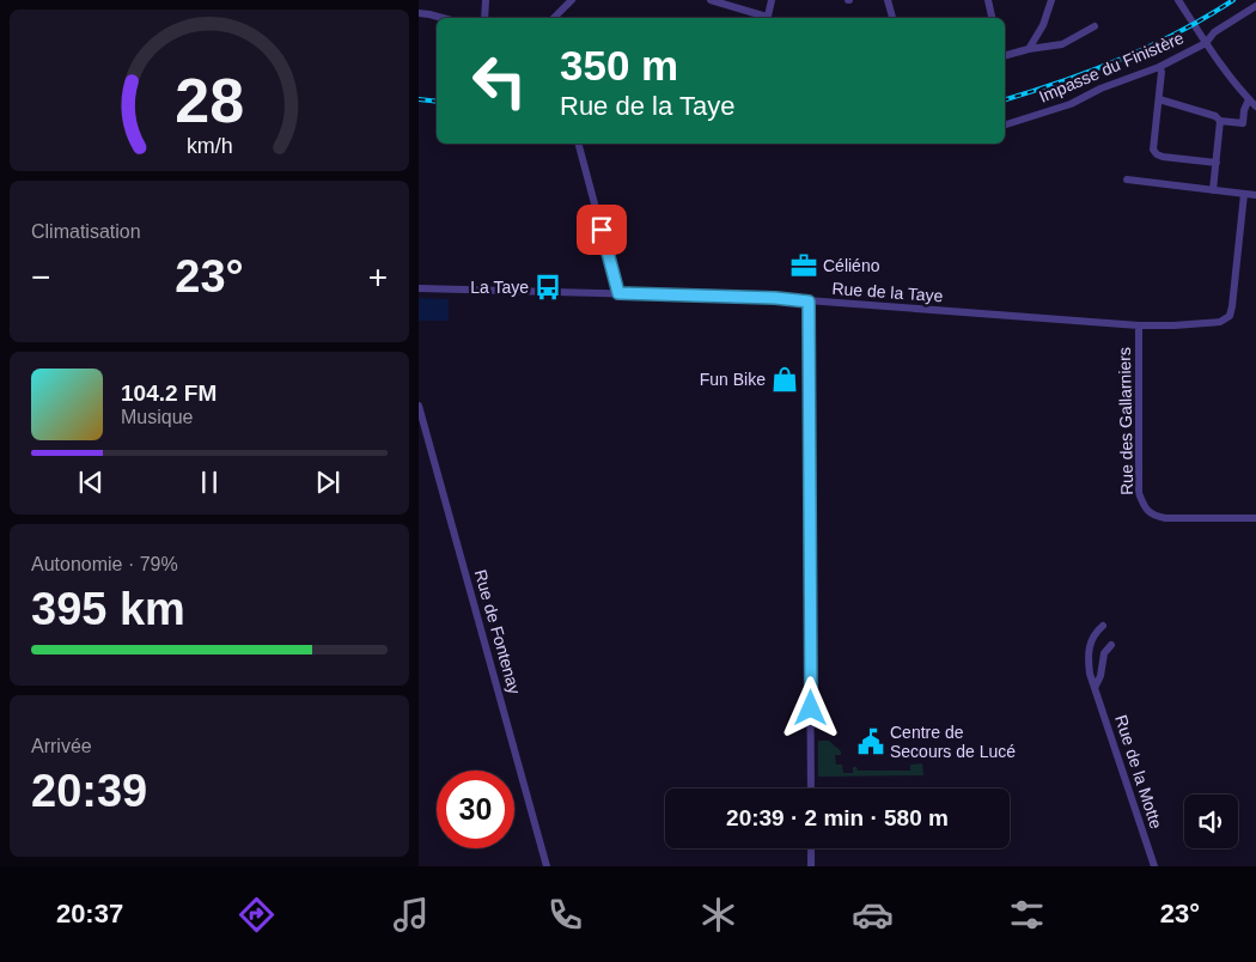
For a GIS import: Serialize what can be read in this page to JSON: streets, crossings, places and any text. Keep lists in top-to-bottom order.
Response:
{
  "streets": {
    "street": [
      "Impasse du Finistère",
      "Rue de la Taye",
      "Rue des Gallarniers",
      "Rue de Fontenay",
      "Rue de la Motte"
    ]
  },
  "crossings": [
    ["Rue de la Taye", "Rue des Gallarniers"]
  ],
  "places": {
    "office": ["Céliéno"],
    "bus stop": ["La Taye"],
    "shop": ["Fun Bike"],
    "public building": ["Centre de Secours de Lucé"]
  },
  "page": {
    "turn": ["350 m", "Rue de la Taye"],
    "tile": [
      "Climatisation",
      ["Autonomie · 79%", "395 km"],
      ["Arrivée", "20:39"]
    ],
    "heat": ["−", "23°", "+"],
    "song": ["104.2 FM", "Musique"],
    "limit": "30",
    "trip": "20:39 · 2 min · 580 m",
    "tabs": ["20:37", "23°"],
    "gauge": ["28", "km/h"]
  }
}
